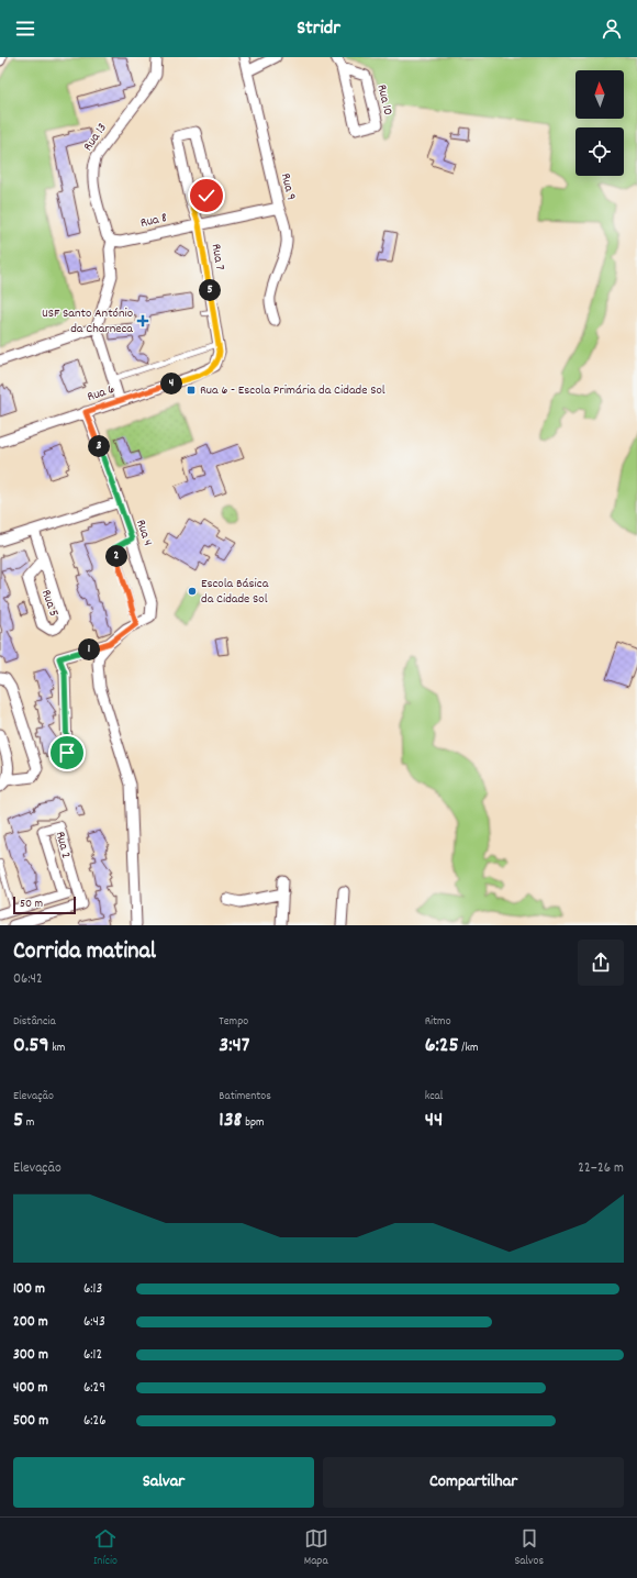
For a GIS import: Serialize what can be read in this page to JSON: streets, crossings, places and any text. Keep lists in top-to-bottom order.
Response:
{
  "streets": {
    "street": [
      "Rua 10",
      "Rua 13",
      "Rua 9",
      "Rua 8",
      "Rua 7",
      "Rua 6",
      "Rua 4",
      "Rua 5",
      "Rua 2"
    ]
  },
  "crossings": [
    ["Rua 13", "Rua 8"],
    ["Rua 9", "Rua 8"],
    ["Rua 8", "Rua 7"],
    ["Rua 7", "Rua 6"],
    ["Rua 6", "Rua 4"]
  ],
  "places": {
    "health": ["USF Santo António da Charneca"],
    "transit": ["Rua 6 - Escola Primária da Cidade Sol"],
    "other": ["Escola Básica da Cidade Sol"]
  },
  "scale_bar": "50 m",
  "north": "top",
  "page": {
    "header": "Stridr",
    "pins": [
      "5",
      "4",
      "3",
      "2",
      "1"
    ],
    "scale": "50 m",
    "heading": ["Corrida matinal", "06:42"],
    "stats": [
      ["Distância", "0.59 km"],
      ["Tempo", "3:47"],
      ["Ritmo", "6:25 /km"],
      ["Elevação", "5 m"],
      ["Batimentos", "138 bpm"],
      ["kcal", "44"]
    ],
    "chart": ["Elevação", "22–26 m"],
    "list": [
      {
        "name": "100 m",
        "note": "6:13"
      },
      {
        "name": "200 m",
        "note": "6:43"
      },
      {
        "name": "300 m",
        "note": "6:12"
      },
      {
        "name": "400 m",
        "note": "6:29"
      },
      {
        "name": "500 m",
        "note": "6:26"
      }
    ],
    "buttons": ["Salvar", "Compartilhar"],
    "tabs": ["Início", "Mapa", "Salvos"]
  }
}
